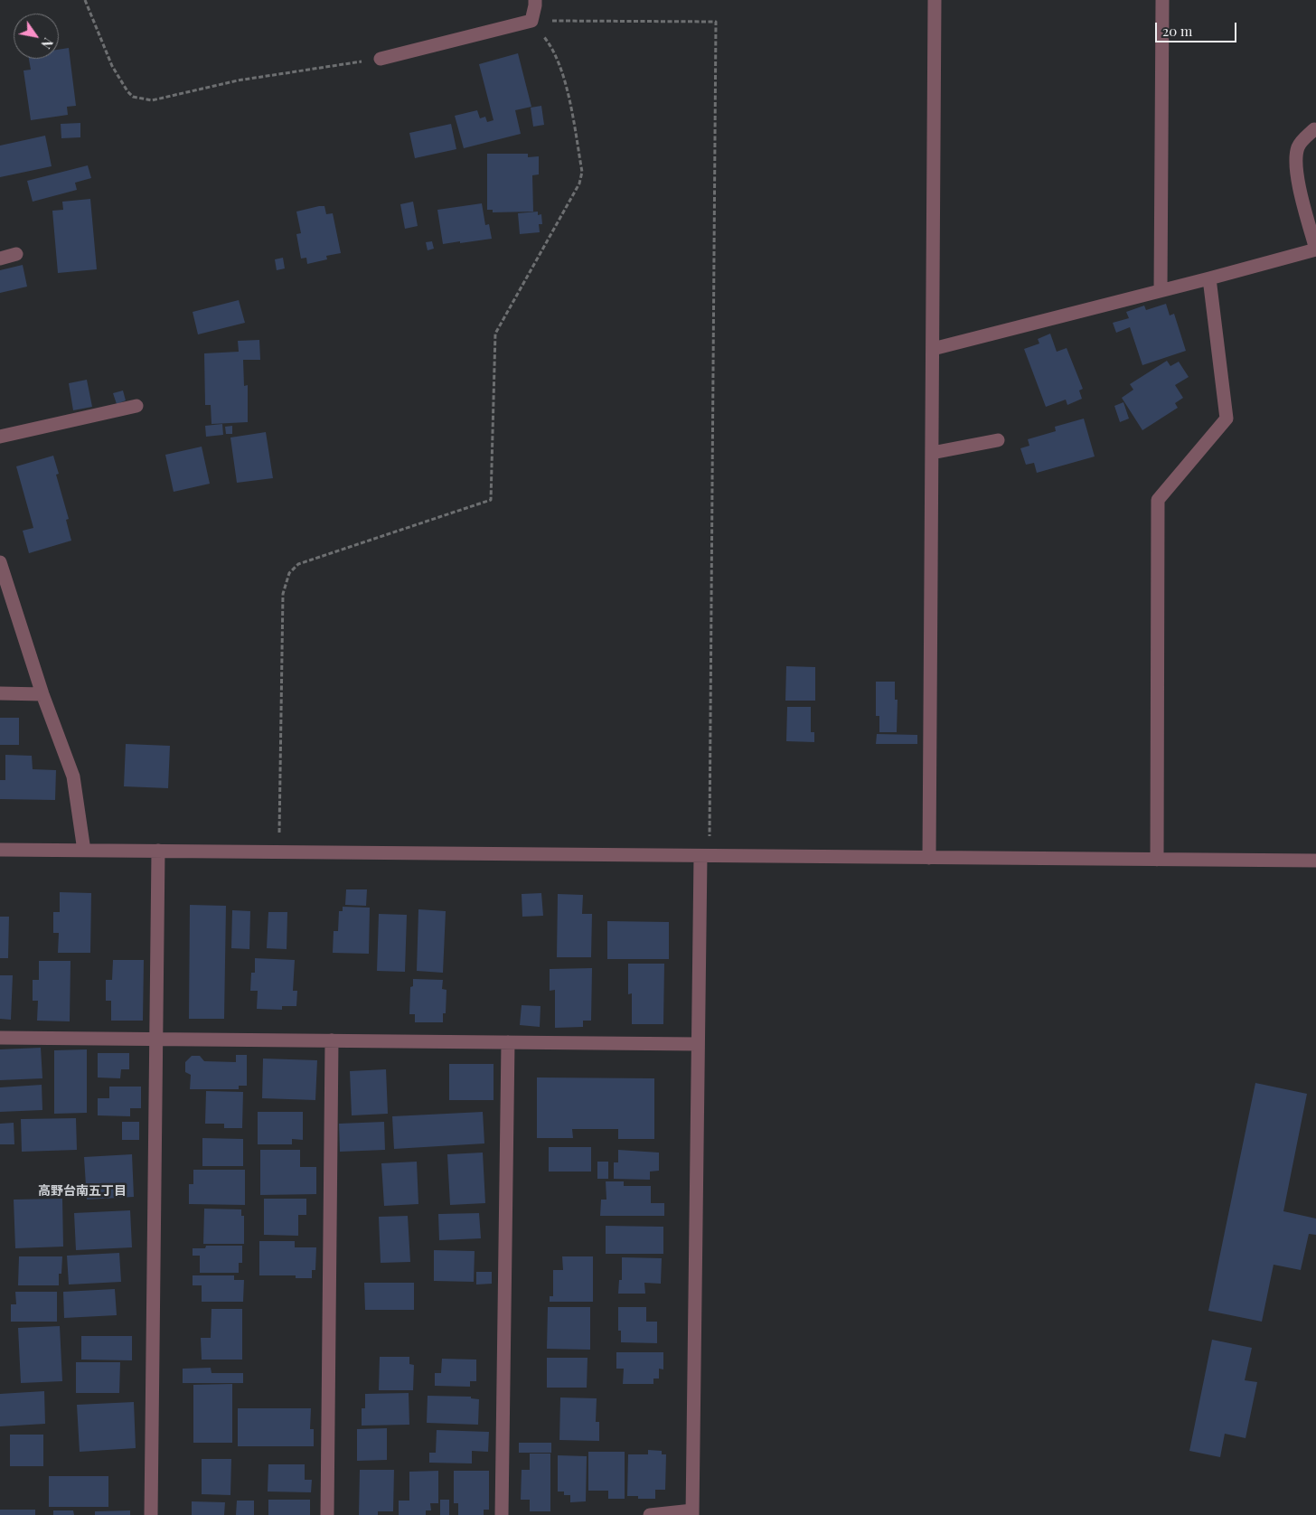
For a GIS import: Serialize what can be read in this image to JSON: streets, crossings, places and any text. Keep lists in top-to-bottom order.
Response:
{
  "districts": ["高野台南五丁目"],
  "scale_bar": "20 m",
  "north": "bottom right"
}
